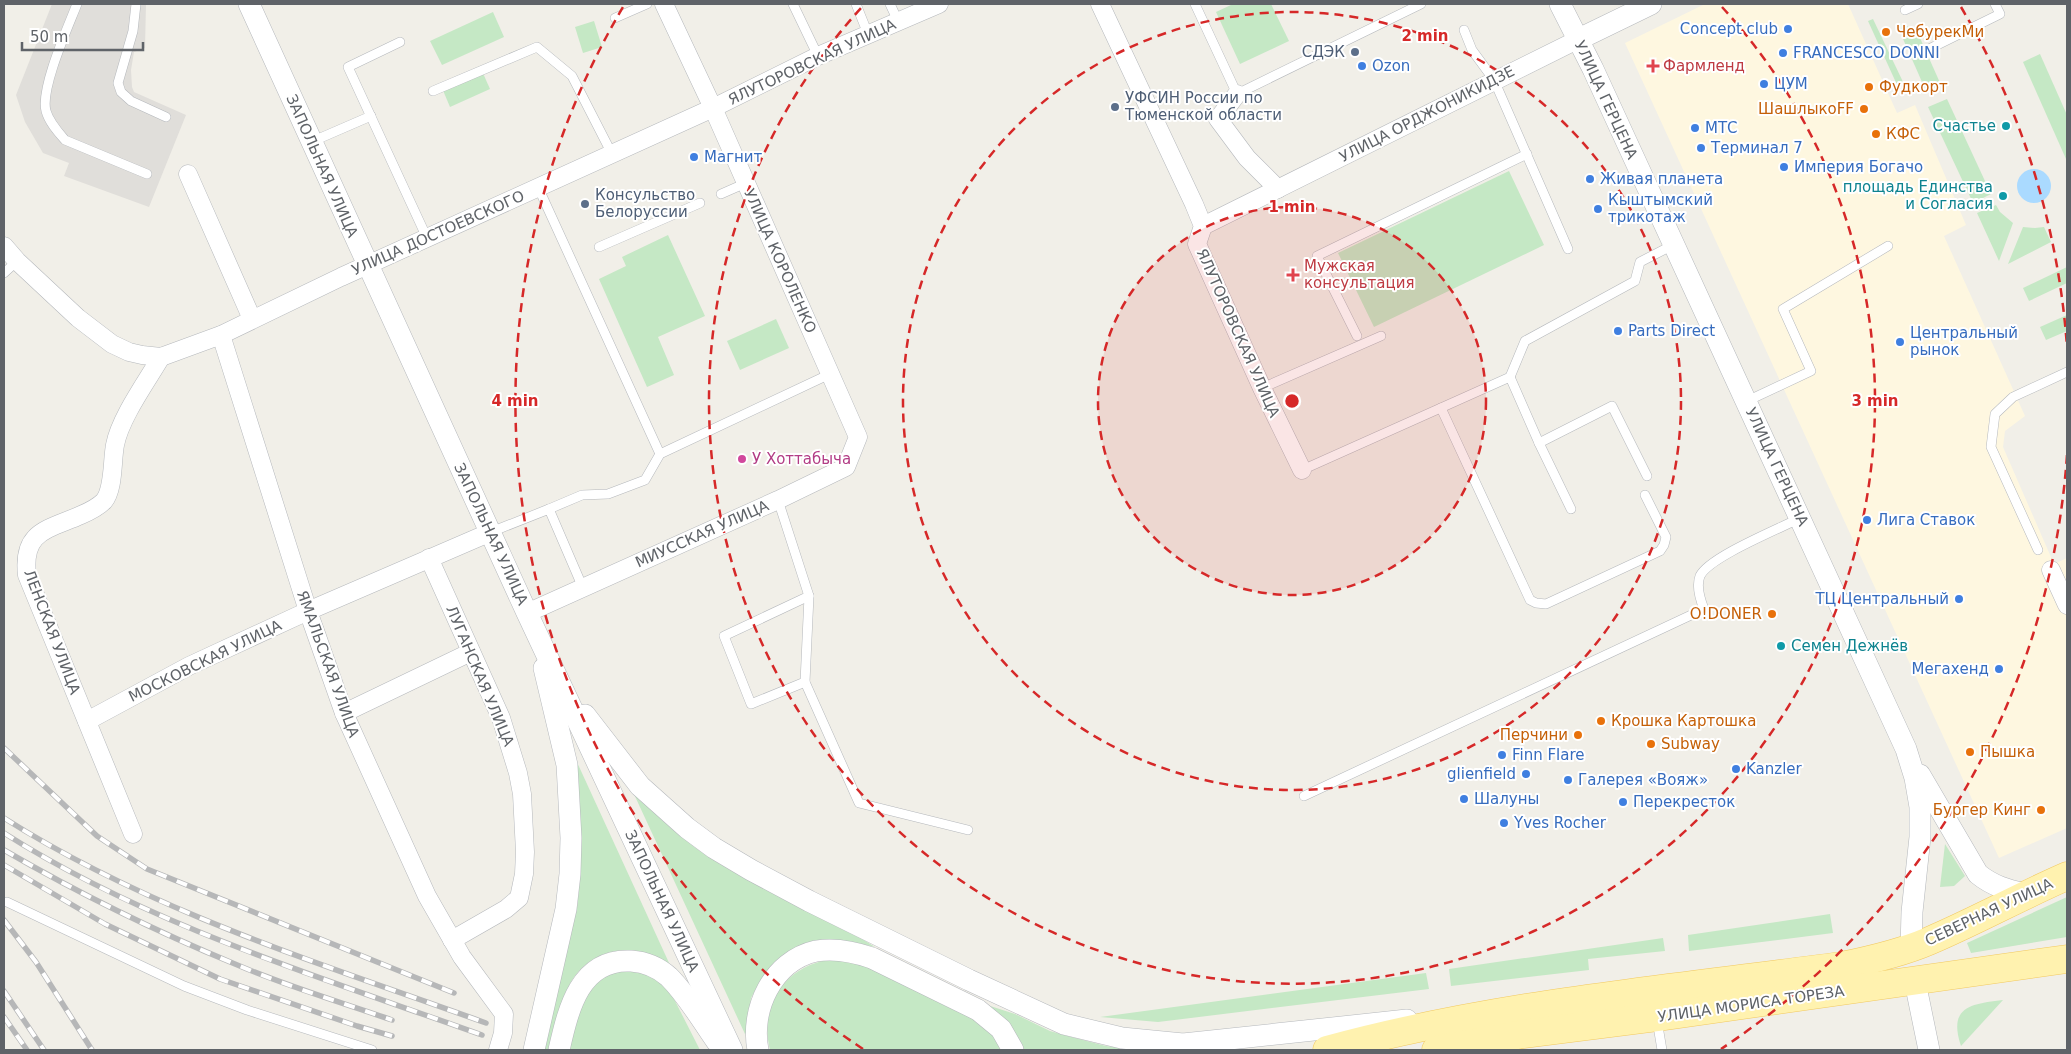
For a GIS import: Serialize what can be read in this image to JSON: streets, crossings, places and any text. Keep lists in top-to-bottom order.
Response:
{
  "streets": {
    "main road": ["СЕВЕРНАЯ УЛИЦА", "УЛИЦА МОРИСА ТОРЕЗА"],
    "street": [
      "ЯЛУТОРОВСКАЯ УЛИЦА",
      "УЛИЦА ГЕРЦЕНА",
      "УЛИЦА ОРДЖОНИКИДЗЕ",
      "ЗАПОЛЬНАЯ УЛИЦА",
      "УЛИЦА ДОСТОЕВСКОГО",
      "УЛИЦА КОРОЛЕНКО",
      "МИУССКАЯ УЛИЦА",
      "ЛЕНСКАЯ УЛИЦА",
      "МОСКОВСКАЯ УЛИЦА",
      "ЯМАЛЬСКАЯ УЛИЦА",
      "ЛУГАНСКАЯ УЛИЦА"
    ]
  },
  "crossings": [
    ["ЯЛУТОРОВСКАЯ УЛИЦА", "УЛИЦА ОРДЖОНИКИДЗЕ"],
    ["ЯЛУТОРОВСКАЯ УЛИЦА", "УЛИЦА ДОСТОЕВСКОГО"],
    ["ЯЛУТОРОВСКАЯ УЛИЦА", "УЛИЦА КОРОЛЕНКО"],
    ["УЛИЦА ГЕРЦЕНА", "УЛИЦА ОРДЖОНИКИДЗЕ"],
    ["УЛИЦА ГЕРЦЕНА", "СЕВЕРНАЯ УЛИЦА"],
    ["УЛИЦА ГЕРЦЕНА", "УЛИЦА МОРИСА ТОРЕЗА"],
    ["ЗАПОЛЬНАЯ УЛИЦА", "УЛИЦА ДОСТОЕВСКОГО"],
    ["ЗАПОЛЬНАЯ УЛИЦА", "МИУССКАЯ УЛИЦА"],
    ["ЗАПОЛЬНАЯ УЛИЦА", "МОСКОВСКАЯ УЛИЦА"],
    ["УЛИЦА ДОСТОЕВСКОГО", "УЛИЦА КОРОЛЕНКО"],
    ["УЛИЦА ДОСТОЕВСКОГО", "ЛЕНСКАЯ УЛИЦА"],
    ["УЛИЦА ДОСТОЕВСКОГО", "ЯМАЛЬСКАЯ УЛИЦА"],
    ["УЛИЦА КОРОЛЕНКО", "МИУССКАЯ УЛИЦА"],
    ["ЛЕНСКАЯ УЛИЦА", "МОСКОВСКАЯ УЛИЦА"],
    ["МОСКОВСКАЯ УЛИЦА", "ЯМАЛЬСКАЯ УЛИЦА"],
    ["МОСКОВСКАЯ УЛИЦА", "ЛУГАНСКАЯ УЛИЦА"],
    ["ЯМАЛЬСКАЯ УЛИЦА", "ЛУГАНСКАЯ УЛИЦА"],
    ["СЕВЕРНАЯ УЛИЦА", "УЛИЦА МОРИСА ТОРЕЗА"]
  ],
  "places": {
    "other": [
      "Concept club",
      "ЧебурекМи",
      "СДЭК",
      "FRANCESCO DONNI",
      "Ozon",
      "ЦУМ",
      "Фудкорт",
      "УФСИН России по Тюменской области",
      "ШашлыкoFF",
      "Счастье",
      "МТС",
      "КФС",
      "Терминал 7",
      "Магнит",
      "Империя Богачо",
      "Живая планета",
      "площадь Единства и Согласия",
      "Консульство Белоруссии",
      "Кыштымский трикотаж",
      "Parts Direct",
      "Центральный рынок",
      "У Хоттабыча",
      "Лига Ставок",
      "ТЦ Центральный",
      "O!DONER",
      "Семен Дежнёв",
      "Мегахенд",
      "Крошка Картошка",
      "Перчини",
      "Subway",
      "Пышка",
      "Finn Flare",
      "Kanzler",
      "glienfield",
      "Галерея «Вояж»",
      "Шалуны",
      "Перекресток",
      "Бургер Кинг",
      "Yves Rocher"
    ],
    "health": ["Фармленд", "Мужская консультация"]
  },
  "scale_bar": "50 m",
  "rings": [
    "2 min",
    "1 min",
    "3 min",
    "4 min"
  ]
}
